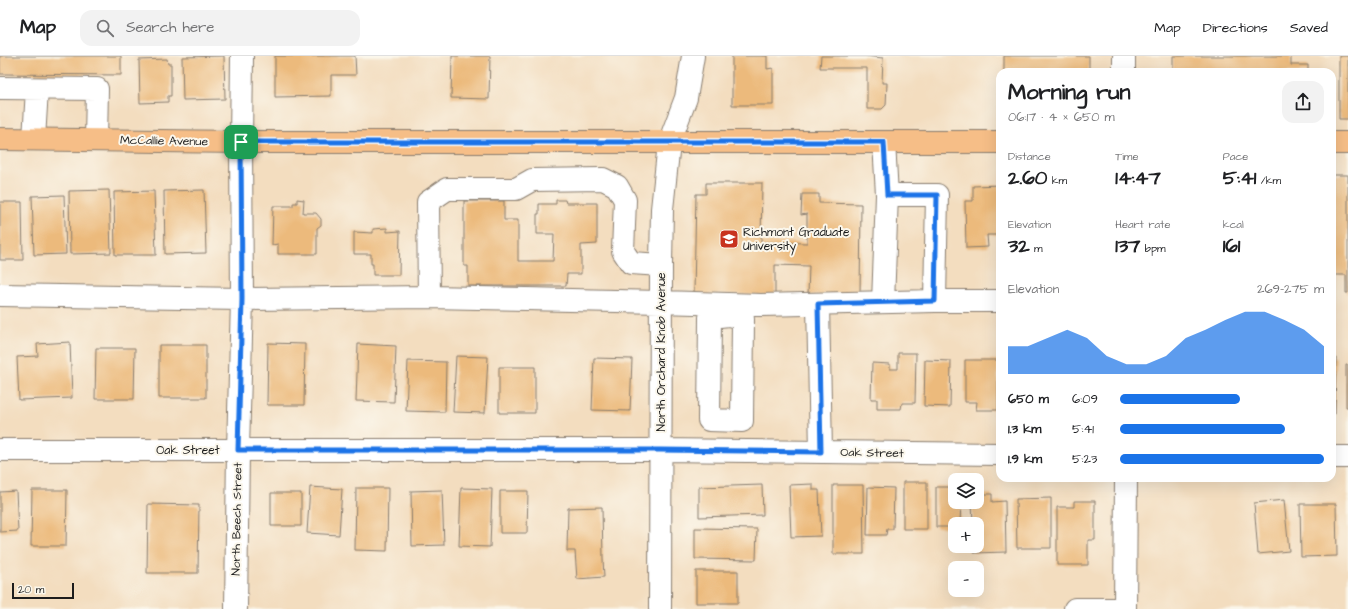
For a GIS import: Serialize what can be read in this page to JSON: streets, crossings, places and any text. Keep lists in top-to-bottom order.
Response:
{
  "streets": {
    "main road": ["McCallie Avenue"],
    "street": ["North Orchard Knob Avenue", "Oak Street", "North Beech Street"]
  },
  "crossings": [
    ["McCallie Avenue", "North Orchard Knob Avenue"],
    ["McCallie Avenue", "North Beech Street"],
    ["North Orchard Knob Avenue", "Oak Street"],
    ["Oak Street", "North Beech Street"]
  ],
  "places": {
    "school or university": ["Richmont Graduate University"]
  },
  "scale_bar": "20 m",
  "page": {
    "header": "Map",
    "search": "Search here",
    "nav": ["Map", "Directions", "Saved"],
    "heading": ["Morning run", "06:17 · 4 × 650 m"],
    "stats": [
      ["Distance", "2.60 km"],
      ["Time", "14:47"],
      ["Pace", "5:41 /km"],
      ["Elevation", "32 m"],
      ["Heart rate", "137 bpm"],
      ["kcal", "161"]
    ],
    "chart": ["Elevation", "269–275 m"],
    "list": [
      {
        "name": "650 m",
        "note": "6:09"
      },
      {
        "name": "1.3 km",
        "note": "5:41"
      },
      {
        "name": "1.9 km",
        "note": "5:23"
      }
    ],
    "map_buttons": ["+", "−"],
    "scale": "20 m"
  }
}
